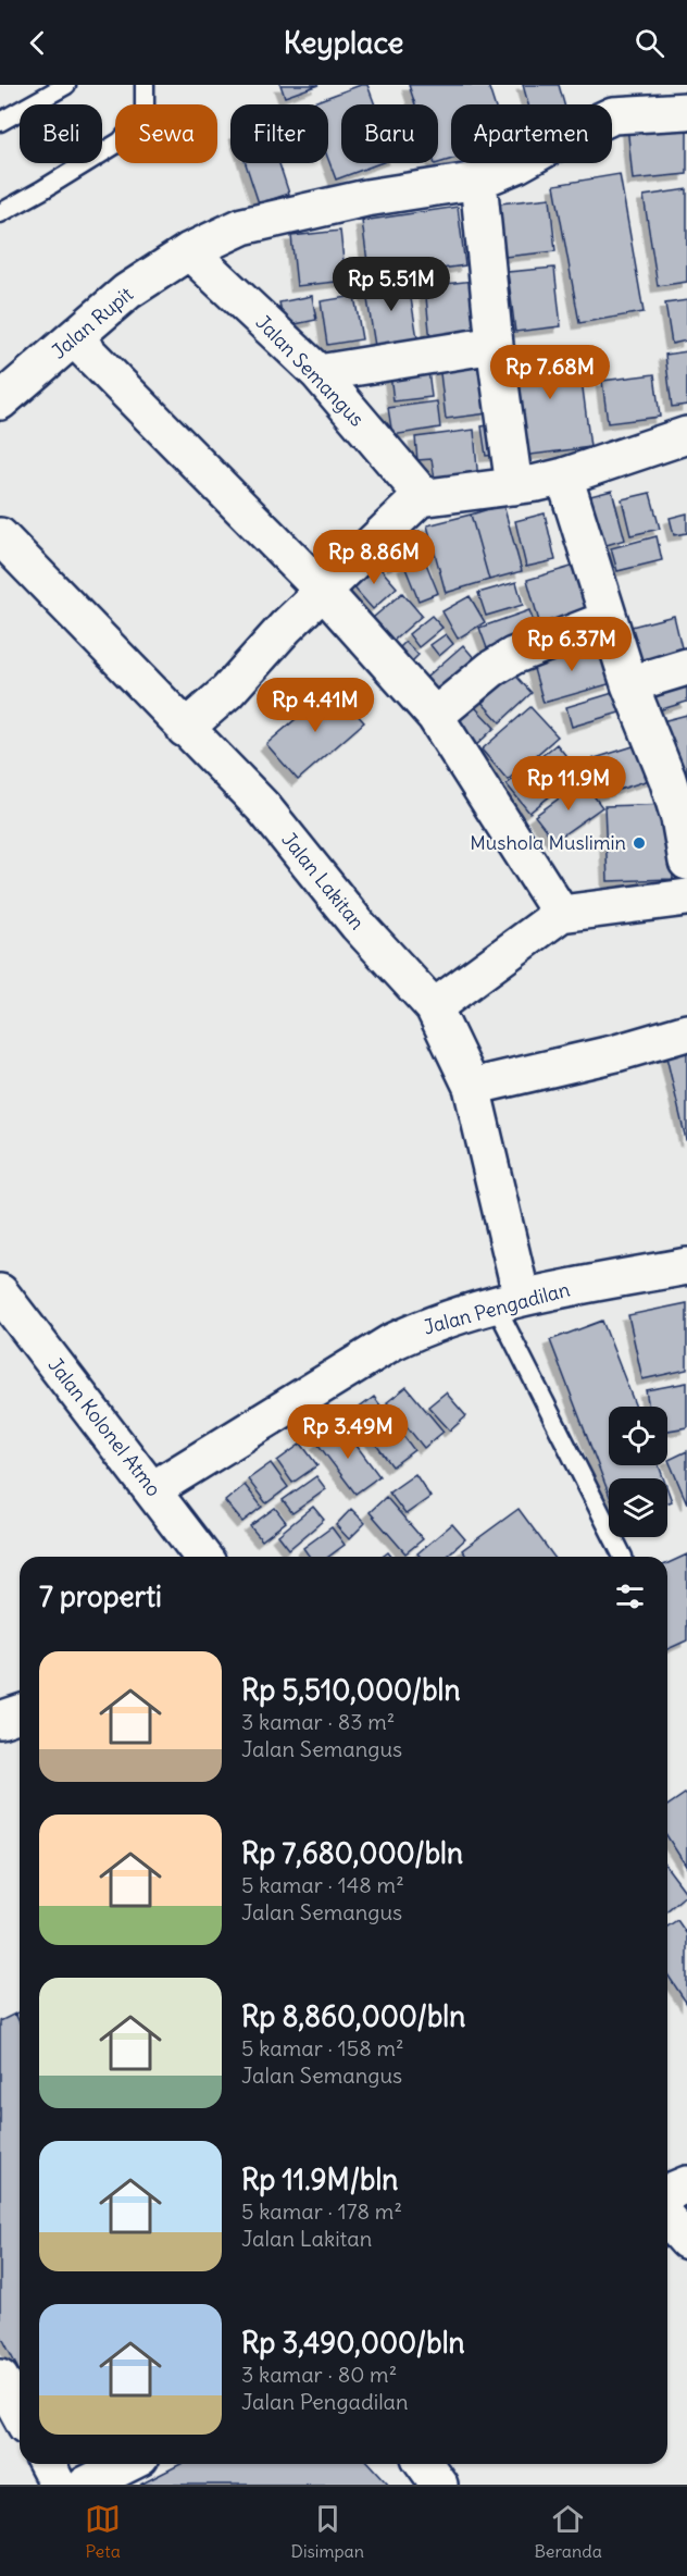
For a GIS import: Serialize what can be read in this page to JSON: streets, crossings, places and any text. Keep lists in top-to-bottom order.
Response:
{
  "streets": {
    "street": [
      "Jalan Rupit",
      "Jalan Semangus",
      "Jalan Lakitan",
      "Jalan Pengadilan",
      "Jalan Kolonel Atmo"
    ]
  },
  "crossings": [
    ["Jalan Rupit", "Jalan Semangus"],
    ["Jalan Lakitan", "Jalan Pengadilan"],
    ["Jalan Pengadilan", "Jalan Kolonel Atmo"]
  ],
  "places": ["Mushola Muslimin"],
  "page": {
    "header": "Keyplace",
    "chip": [
      "Beli",
      "Sewa",
      "Filter",
      "Baru",
      "Apartemen"
    ],
    "price": [
      "Rp 5.51M",
      "Rp 7.68M",
      "Rp 8.86M",
      "Rp 6.37M",
      "Rp 4.41M",
      "Rp 11.9M",
      "Rp 3.49M"
    ],
    "heading": "7 properti",
    "list": [
      {
        "name": "Rp 5,510,000/bln",
        "note": "3 kamar · 83 m² · Jalan Semangus"
      },
      {
        "name": "Rp 7,680,000/bln",
        "note": "5 kamar · 148 m² · Jalan Semangus"
      },
      {
        "name": "Rp 8,860,000/bln",
        "note": "5 kamar · 158 m² · Jalan Semangus"
      },
      {
        "name": "Rp 11.9M/bln",
        "note": "5 kamar · 178 m² · Jalan Lakitan"
      },
      {
        "name": "Rp 3,490,000/bln",
        "note": "3 kamar · 80 m² · Jalan Pengadilan"
      }
    ],
    "tabs": ["Peta", "Disimpan", "Beranda"]
  }
}
